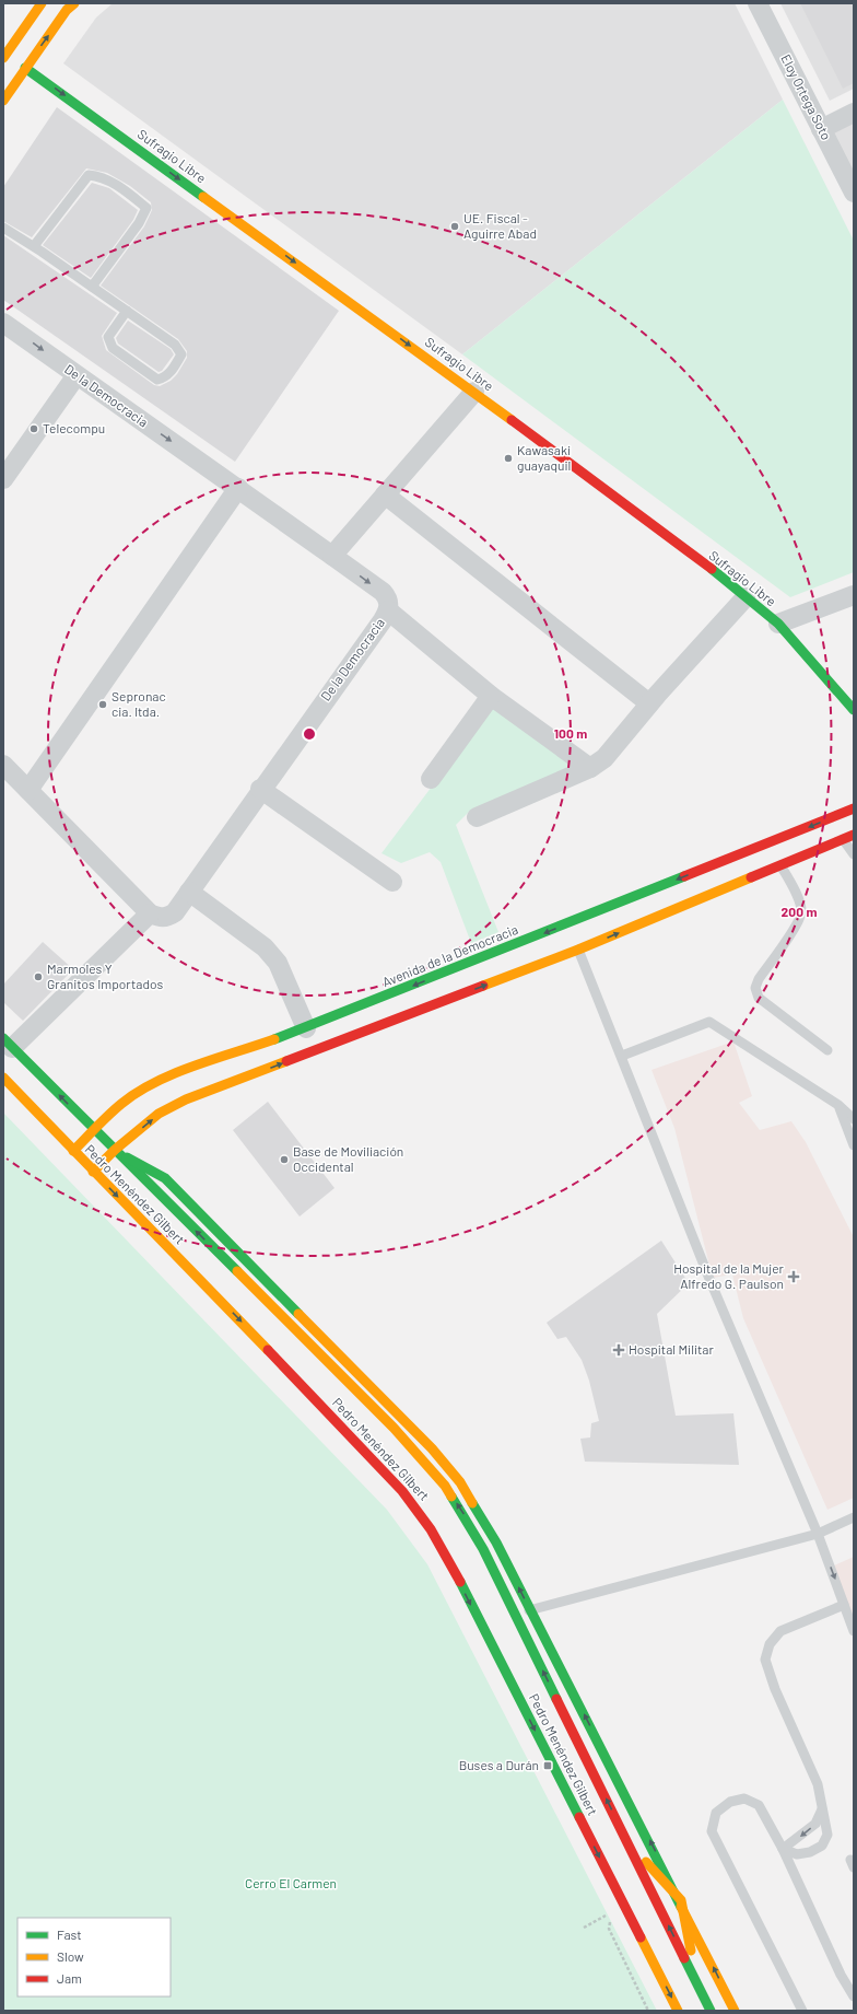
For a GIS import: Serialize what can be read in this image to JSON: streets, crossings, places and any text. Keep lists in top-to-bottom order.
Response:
{
  "streets": {
    "street": [
      "Eloy Ortega Soto",
      "Sufragio Libre",
      "De la Democracia",
      "Avenida de la Democracia",
      "Pedro Menéndez Gilbert"
    ]
  },
  "crossings": [
    ["Avenida de la Democracia", "Pedro Menéndez Gilbert"]
  ],
  "one_way": ["Sufragio Libre"],
  "parks": ["Cerro El Carmen"],
  "places": {
    "other": [
      "UE. Fiscal - Aguirre Abad",
      "Telecompu",
      "Kawasaki guayaquil",
      "Sepronac cia. ltda.",
      "Marmoles Y Granitos Importados",
      "Base de Moviliación Occidental"
    ],
    "health": ["Hospital de la Mujer Alfredo G. Paulson", "Hospital Militar"],
    "transit": ["Buses a Durán"]
  },
  "legend": ["Fast", "Slow", "Jam"],
  "rings": ["100 m", "200 m"]
}
